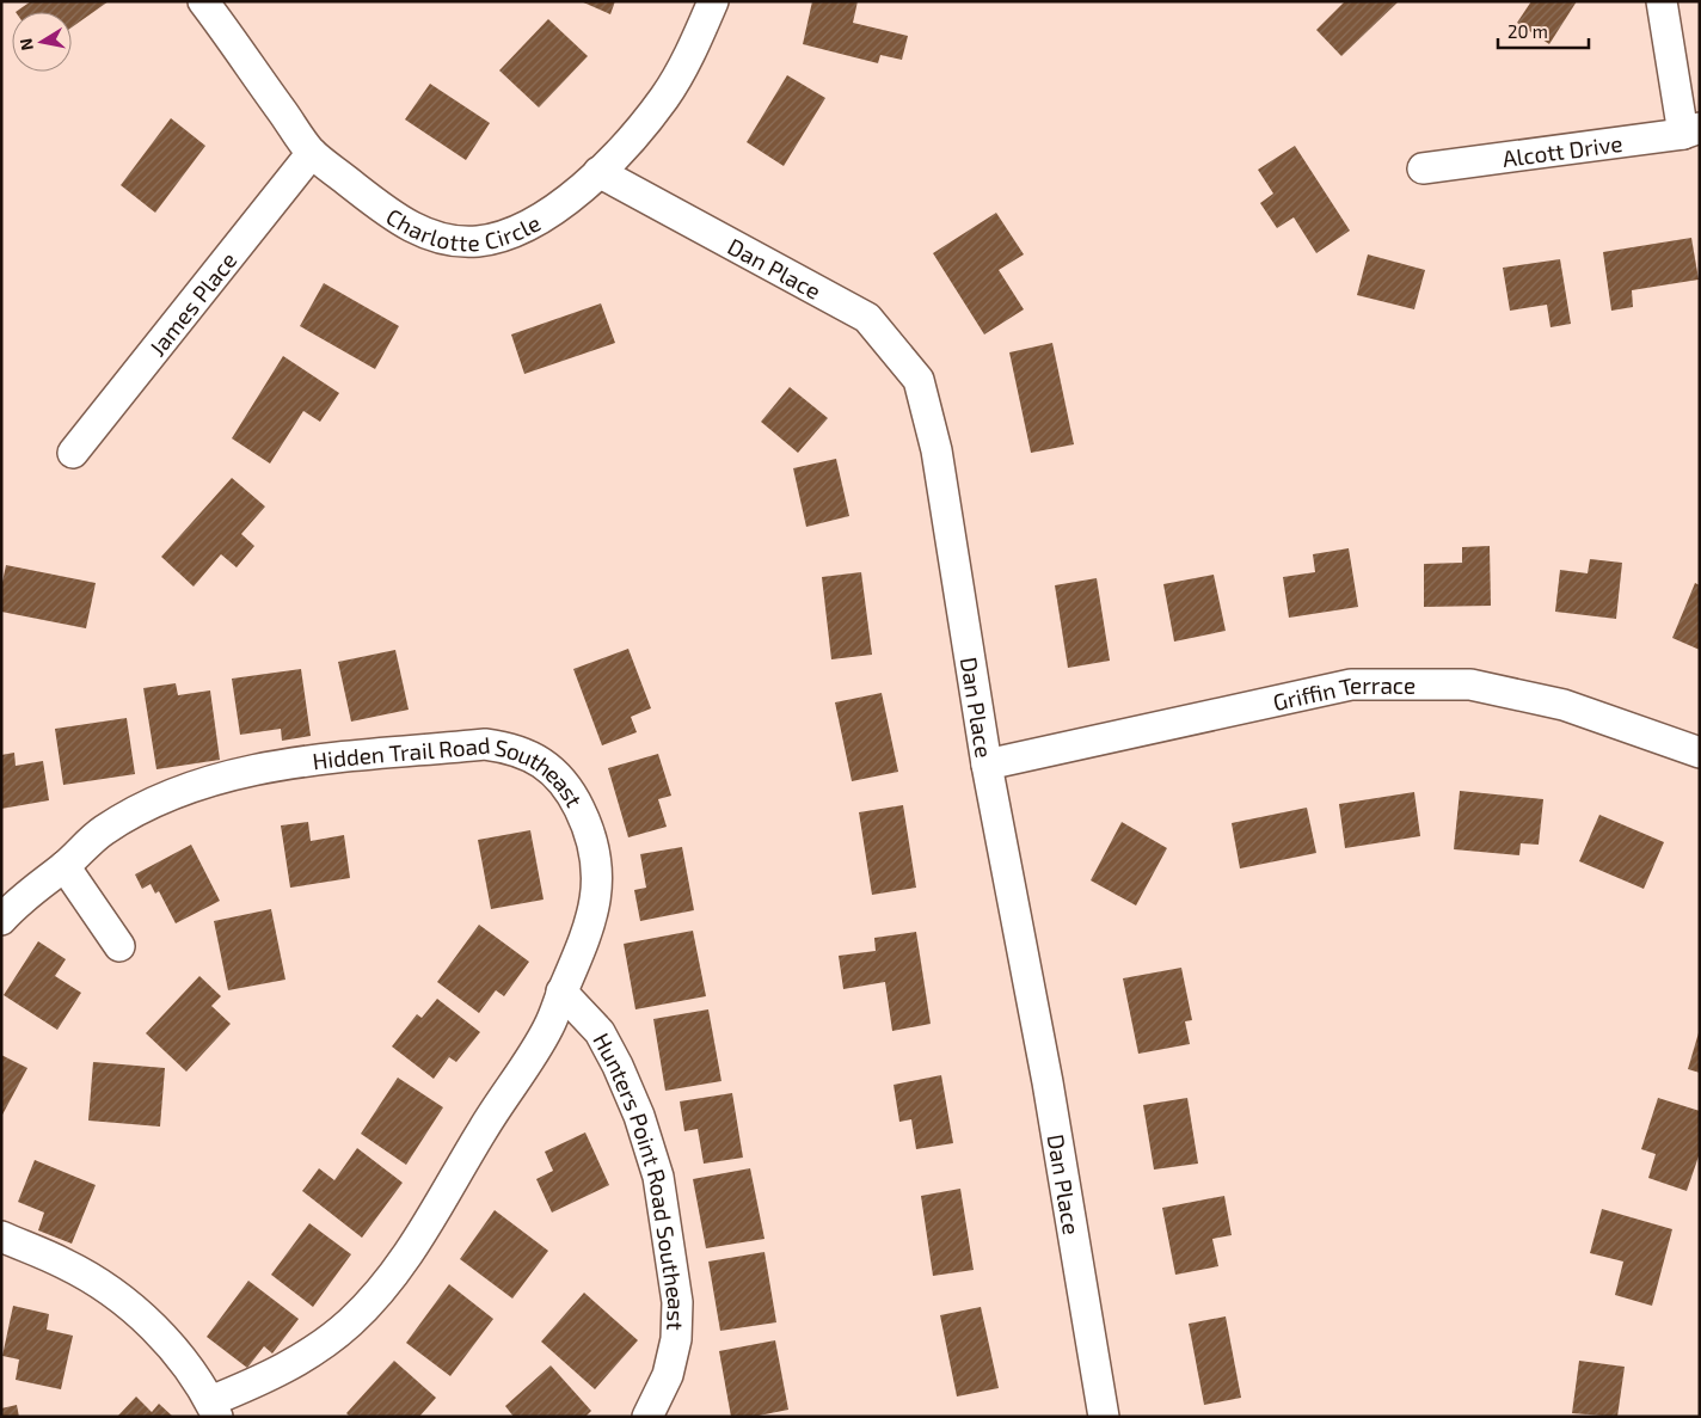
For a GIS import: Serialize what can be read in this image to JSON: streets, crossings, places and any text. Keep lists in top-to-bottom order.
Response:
{
  "streets": {
    "street": [
      "Alcott Drive",
      "Charlotte Circle",
      "Dan Place",
      "James Place",
      "Griffin Terrace",
      "Hidden Trail Road Southeast",
      "Hunters Point Road Southeast"
    ]
  },
  "crossings": [
    ["Charlotte Circle", "Dan Place"],
    ["Charlotte Circle", "James Place"],
    ["Dan Place", "Griffin Terrace"],
    ["Hidden Trail Road Southeast", "Hunters Point Road Southeast"]
  ],
  "scale_bar": "20 m",
  "north": "left"
}
